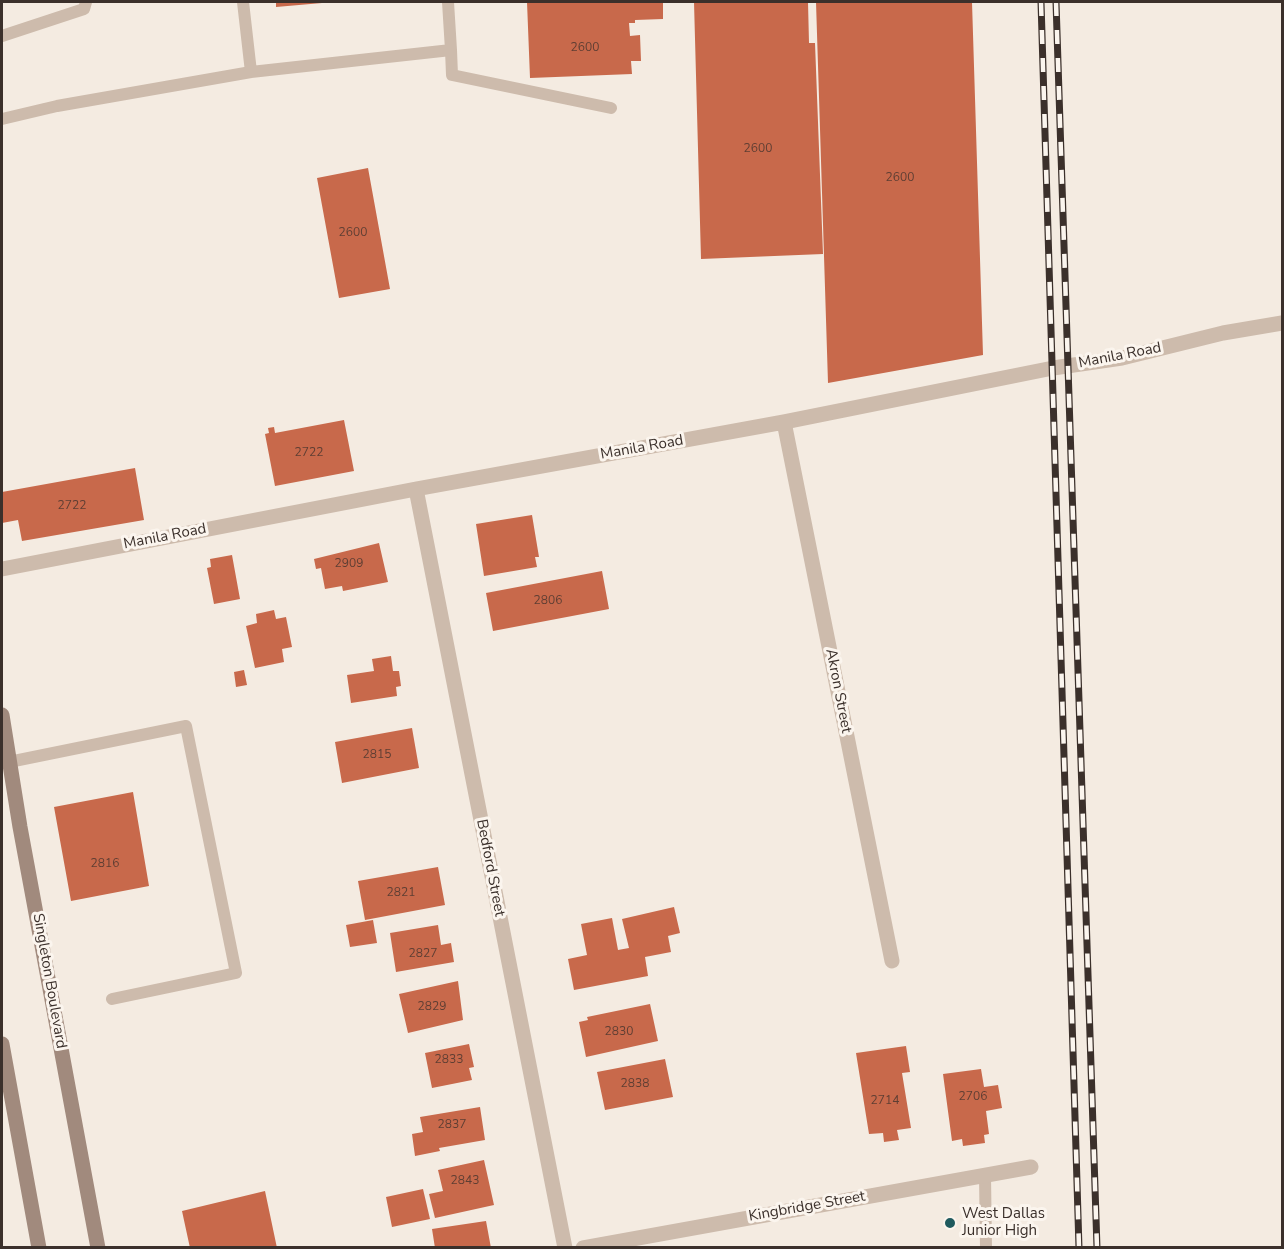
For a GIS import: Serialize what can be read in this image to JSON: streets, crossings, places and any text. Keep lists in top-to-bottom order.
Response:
{
  "streets": {
    "main road": ["Singleton Boulevard"],
    "street": [
      "Manila Road",
      "Akron Street",
      "Bedford Street",
      "Kingbridge Street"
    ]
  },
  "crossings": [
    ["Manila Road", "Akron Street"],
    ["Manila Road", "Bedford Street"]
  ],
  "places": ["West Dallas Junior High"],
  "house_numbers": [
    "2600",
    "2600",
    "2600",
    "2600",
    "2722",
    "2722",
    "2909",
    "2806",
    "2815",
    "2816",
    "2821",
    "2827",
    "2829",
    "2830",
    "2833",
    "2838",
    "2706",
    "2714",
    "2837",
    "2843"
  ]
}
